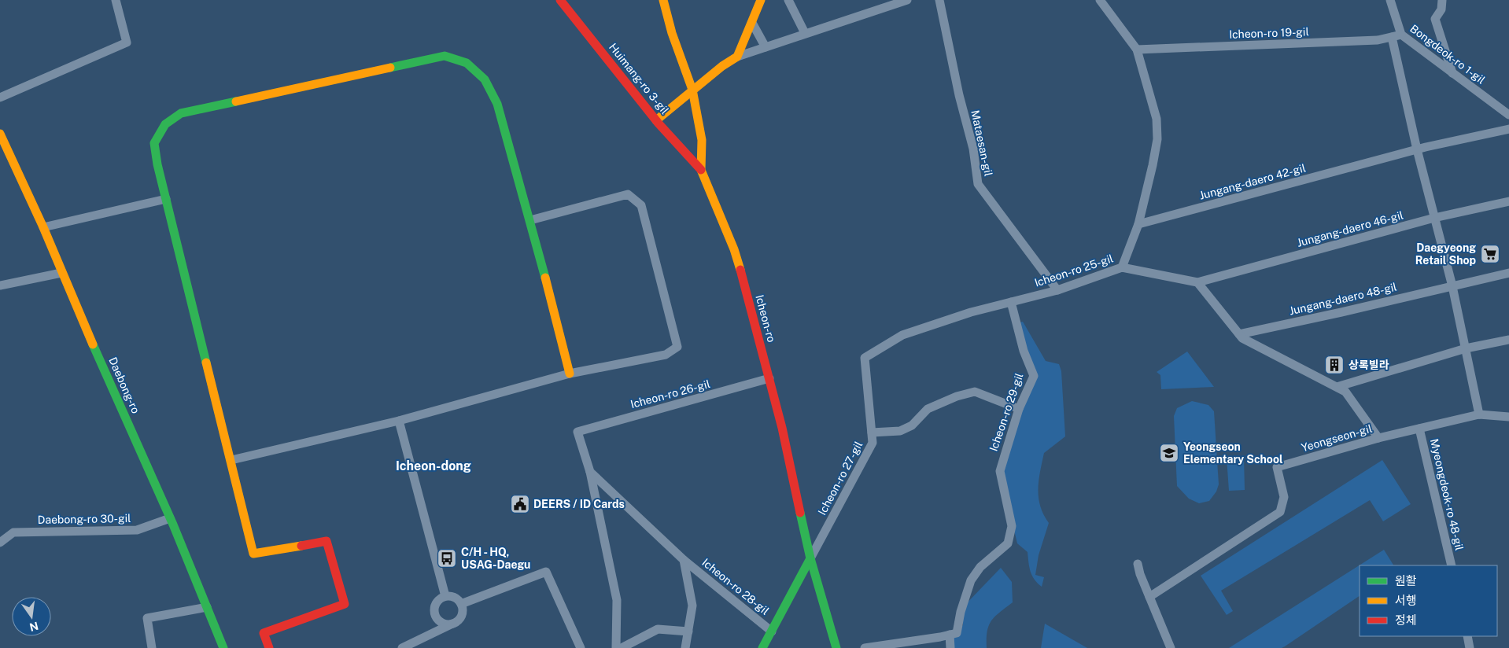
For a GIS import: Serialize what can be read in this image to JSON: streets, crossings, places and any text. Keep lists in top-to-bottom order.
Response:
{
  "streets": {
    "street": [
      "Icheon-ro 19-gil",
      "Bongdeok-ro 1-gil",
      "Huimang-ro 3-gil",
      "Mataesan-gil",
      "Jungang-daero 42-gil",
      "Jungang-daero 46-gil",
      "Icheon-ro 25-gil",
      "Jungang-daero 48-gil",
      "Icheon-ro",
      "Daebong-ro",
      "Icheon-ro 26-gil",
      "Icheon-ro 29-gil",
      "Yeongseon-gil",
      "Icheon-ro 27-gil",
      "Myeongdeok-ro 48-gil",
      "Daebong-ro 30-gil",
      "Icheon-ro 28-gil"
    ]
  },
  "crossings": [
    ["Icheon-ro 19-gil", "Bongdeok-ro 1-gil"],
    ["Huimang-ro 3-gil", "Icheon-ro"],
    ["Mataesan-gil", "Icheon-ro 25-gil"],
    ["Jungang-daero 46-gil", "Icheon-ro 25-gil"],
    ["Icheon-ro 25-gil", "Icheon-ro 29-gil"],
    ["Icheon-ro 25-gil", "Icheon-ro 27-gil"],
    ["Icheon-ro", "Icheon-ro 26-gil"],
    ["Icheon-ro", "Icheon-ro 27-gil"],
    ["Icheon-ro", "Icheon-ro 28-gil"],
    ["Daebong-ro", "Daebong-ro 30-gil"],
    ["Icheon-ro 26-gil", "Icheon-ro 28-gil"],
    ["Yeongseon-gil", "Myeongdeok-ro 48-gil"],
    ["Icheon-ro 27-gil", "Icheon-ro 28-gil"]
  ],
  "districts": ["Icheon-dong"],
  "places": {
    "supermarket": ["Daegyeong Retail Shop"],
    "building": ["상록빌라"],
    "school or university": ["Yeongseon Elementary School"],
    "public building": ["DEERS / ID Cards"],
    "bus stop": ["C/H - HQ, USAG-Daegu"]
  },
  "legend": ["원활", "서행", "정체"],
  "north": "bottom"
}
